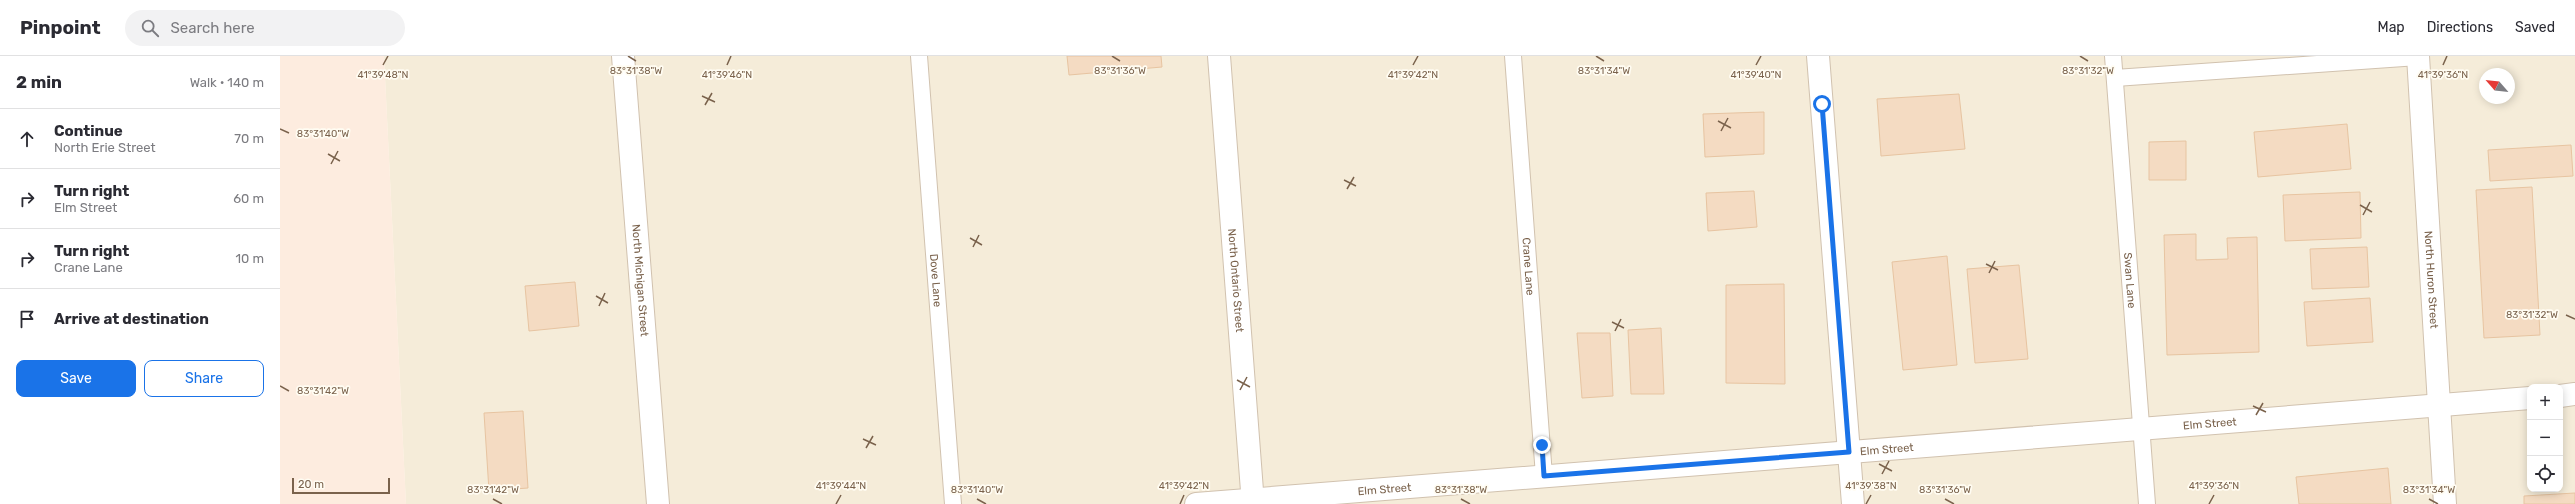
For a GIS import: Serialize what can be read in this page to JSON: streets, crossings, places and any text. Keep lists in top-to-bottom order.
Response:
{
  "streets": {
    "street": [
      "North Michigan Street",
      "North Ontario Street",
      "North Huron Street",
      "Elm Street"
    ],
    "lane": ["Crane Lane", "Dove Lane", "Swan Lane"]
  },
  "crossings": [
    ["Crane Lane", "Elm Street"],
    ["North Ontario Street", "Elm Street"],
    ["Swan Lane", "Elm Street"],
    ["North Huron Street", "Elm Street"]
  ],
  "scale_bar": "20 m",
  "north": "top left",
  "page": {
    "header": "Pinpoint",
    "search": "Search here",
    "nav": ["Map", "Directions", "Saved"],
    "heading": ["2 min", "Walk · 140 m"],
    "list": [
      ["Continue", "North Erie Street", "70 m"],
      ["Turn right", "Elm Street", "60 m"],
      ["Turn right", "Crane Lane", "10 m"],
      "Arrive at destination"
    ],
    "buttons": ["Save", "Share"],
    "map_buttons": ["+", "−"],
    "scale": "20 m"
  },
  "coordinates": [
    "83°31'38\"W",
    "83°31'36\"W",
    "83°31'34\"W",
    "83°31'32\"W",
    "41°39'48\"N",
    "41°39'46\"N",
    "41°39'42\"N",
    "41°39'40\"N",
    "41°39'36\"N",
    "83°31'40\"W",
    "83°31'42\"W",
    "41°39'44\"N",
    "41°39'38\"N"
  ]
}
